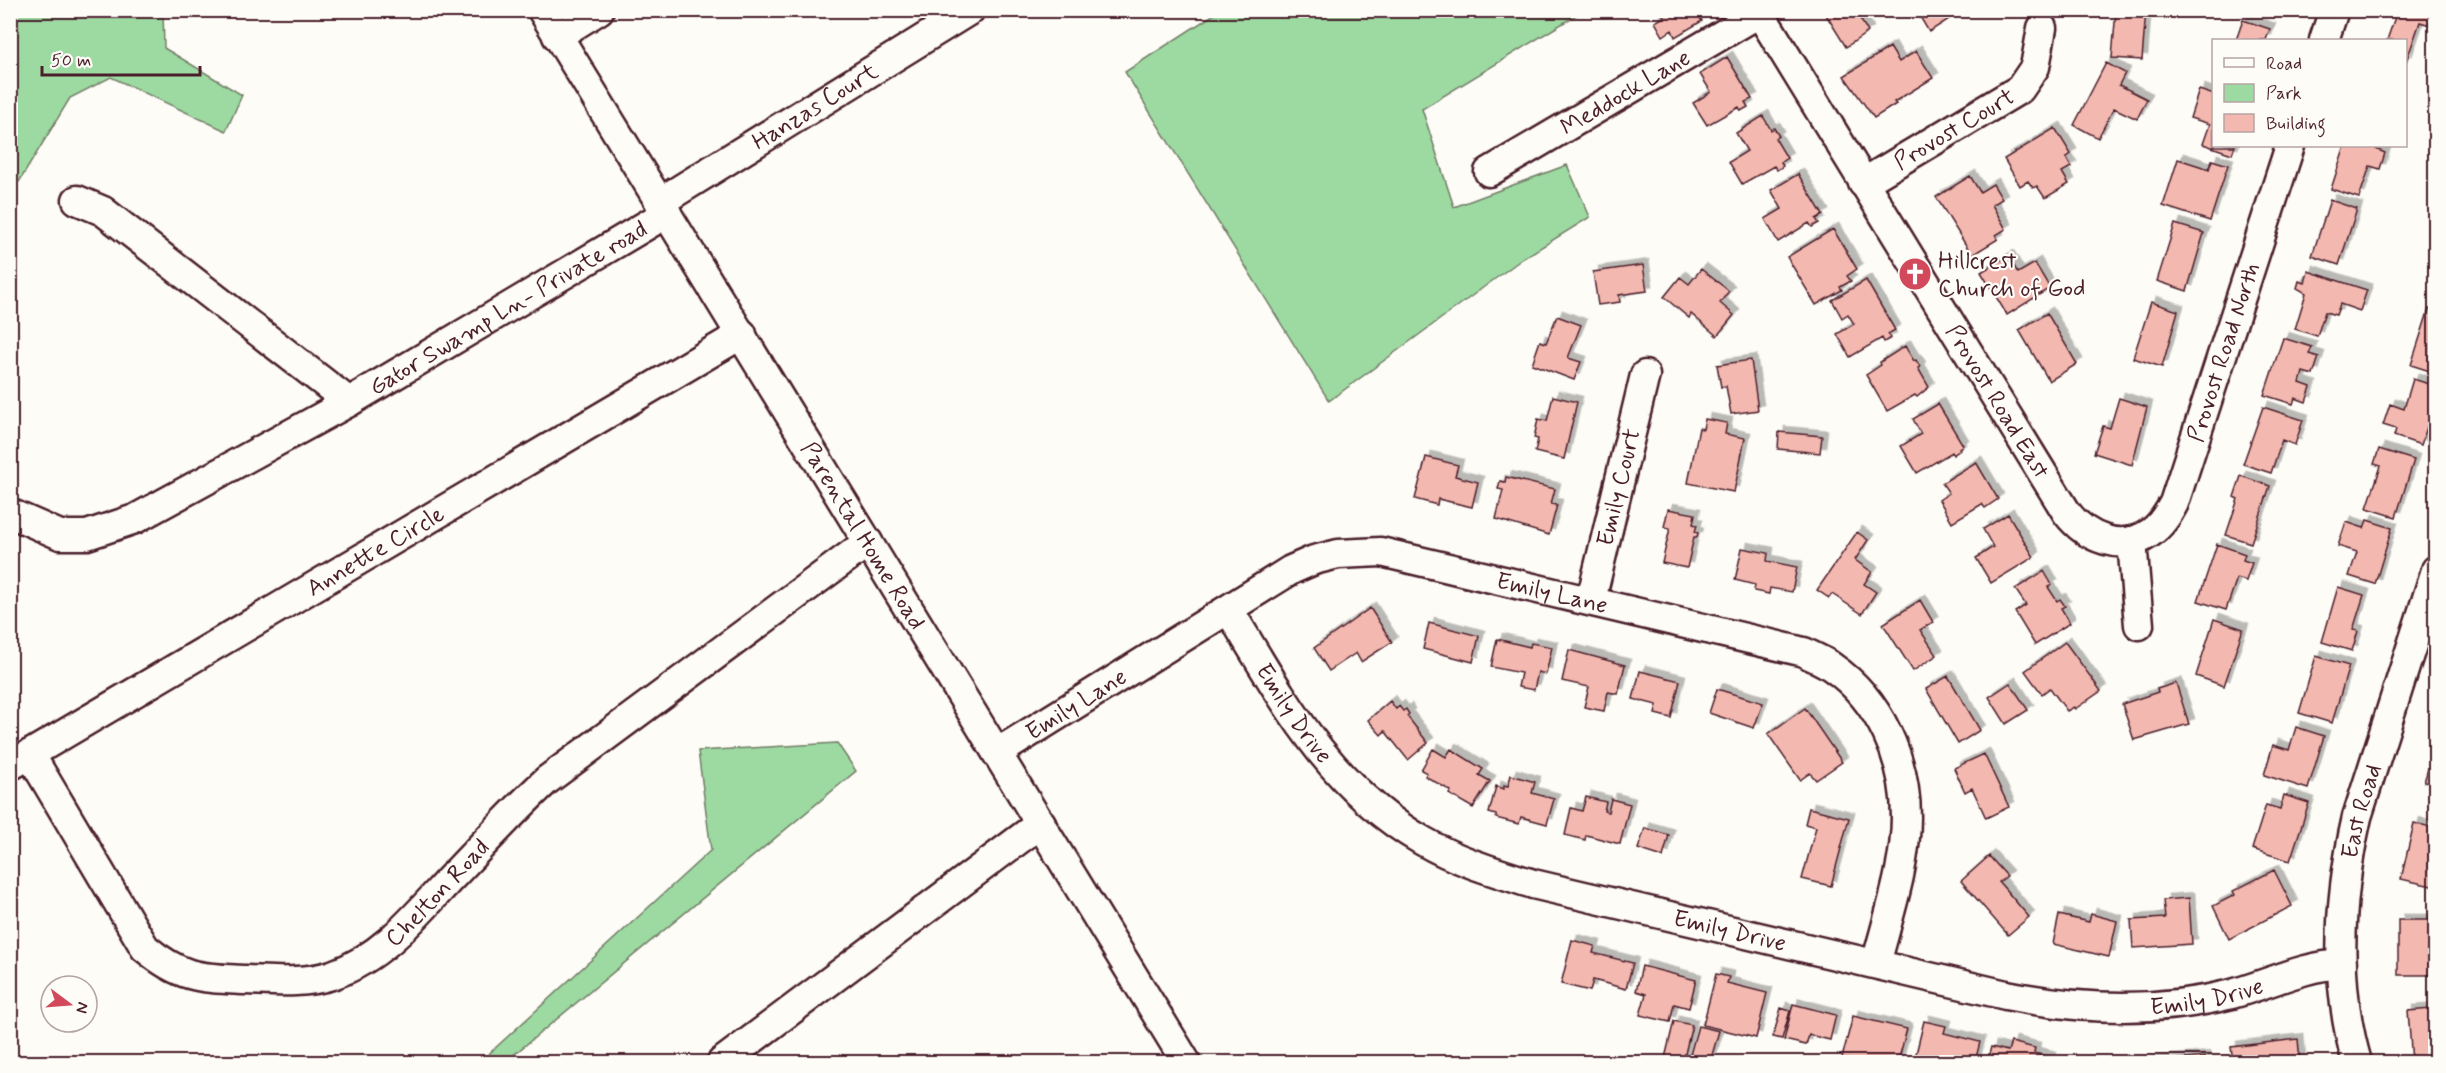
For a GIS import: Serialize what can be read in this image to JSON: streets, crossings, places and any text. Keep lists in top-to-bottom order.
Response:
{
  "streets": {
    "street": [
      "Meddock Lane",
      "Hanzas Court",
      "Provost Court",
      "Gator Swamp Ln- Private road",
      "Provost Road North",
      "Provost Road East",
      "Emily Court",
      "Parental Home Road",
      "Annette Circle",
      "Emily Lane",
      "Emily Drive",
      "East Road",
      "Chelton Road"
    ]
  },
  "crossings": [
    ["Meddock Lane", "Provost Road East"],
    ["Hanzas Court", "Gator Swamp Ln- Private road"],
    ["Hanzas Court", "Parental Home Road"],
    ["Provost Court", "Provost Road East"],
    ["Gator Swamp Ln- Private road", "Parental Home Road"],
    ["Provost Road North", "Provost Road East"],
    ["Emily Court", "Emily Lane"],
    ["Parental Home Road", "Annette Circle"],
    ["Parental Home Road", "Emily Lane"],
    ["Parental Home Road", "Chelton Road"],
    ["Annette Circle", "Chelton Road"],
    ["Emily Lane", "Emily Drive"],
    ["Emily Drive", "East Road"]
  ],
  "places": {
    "church": ["Hillcrest Church of God"]
  },
  "legend": ["Road", "Park", "Building"],
  "scale_bar": "50 m",
  "north": "right"
}
